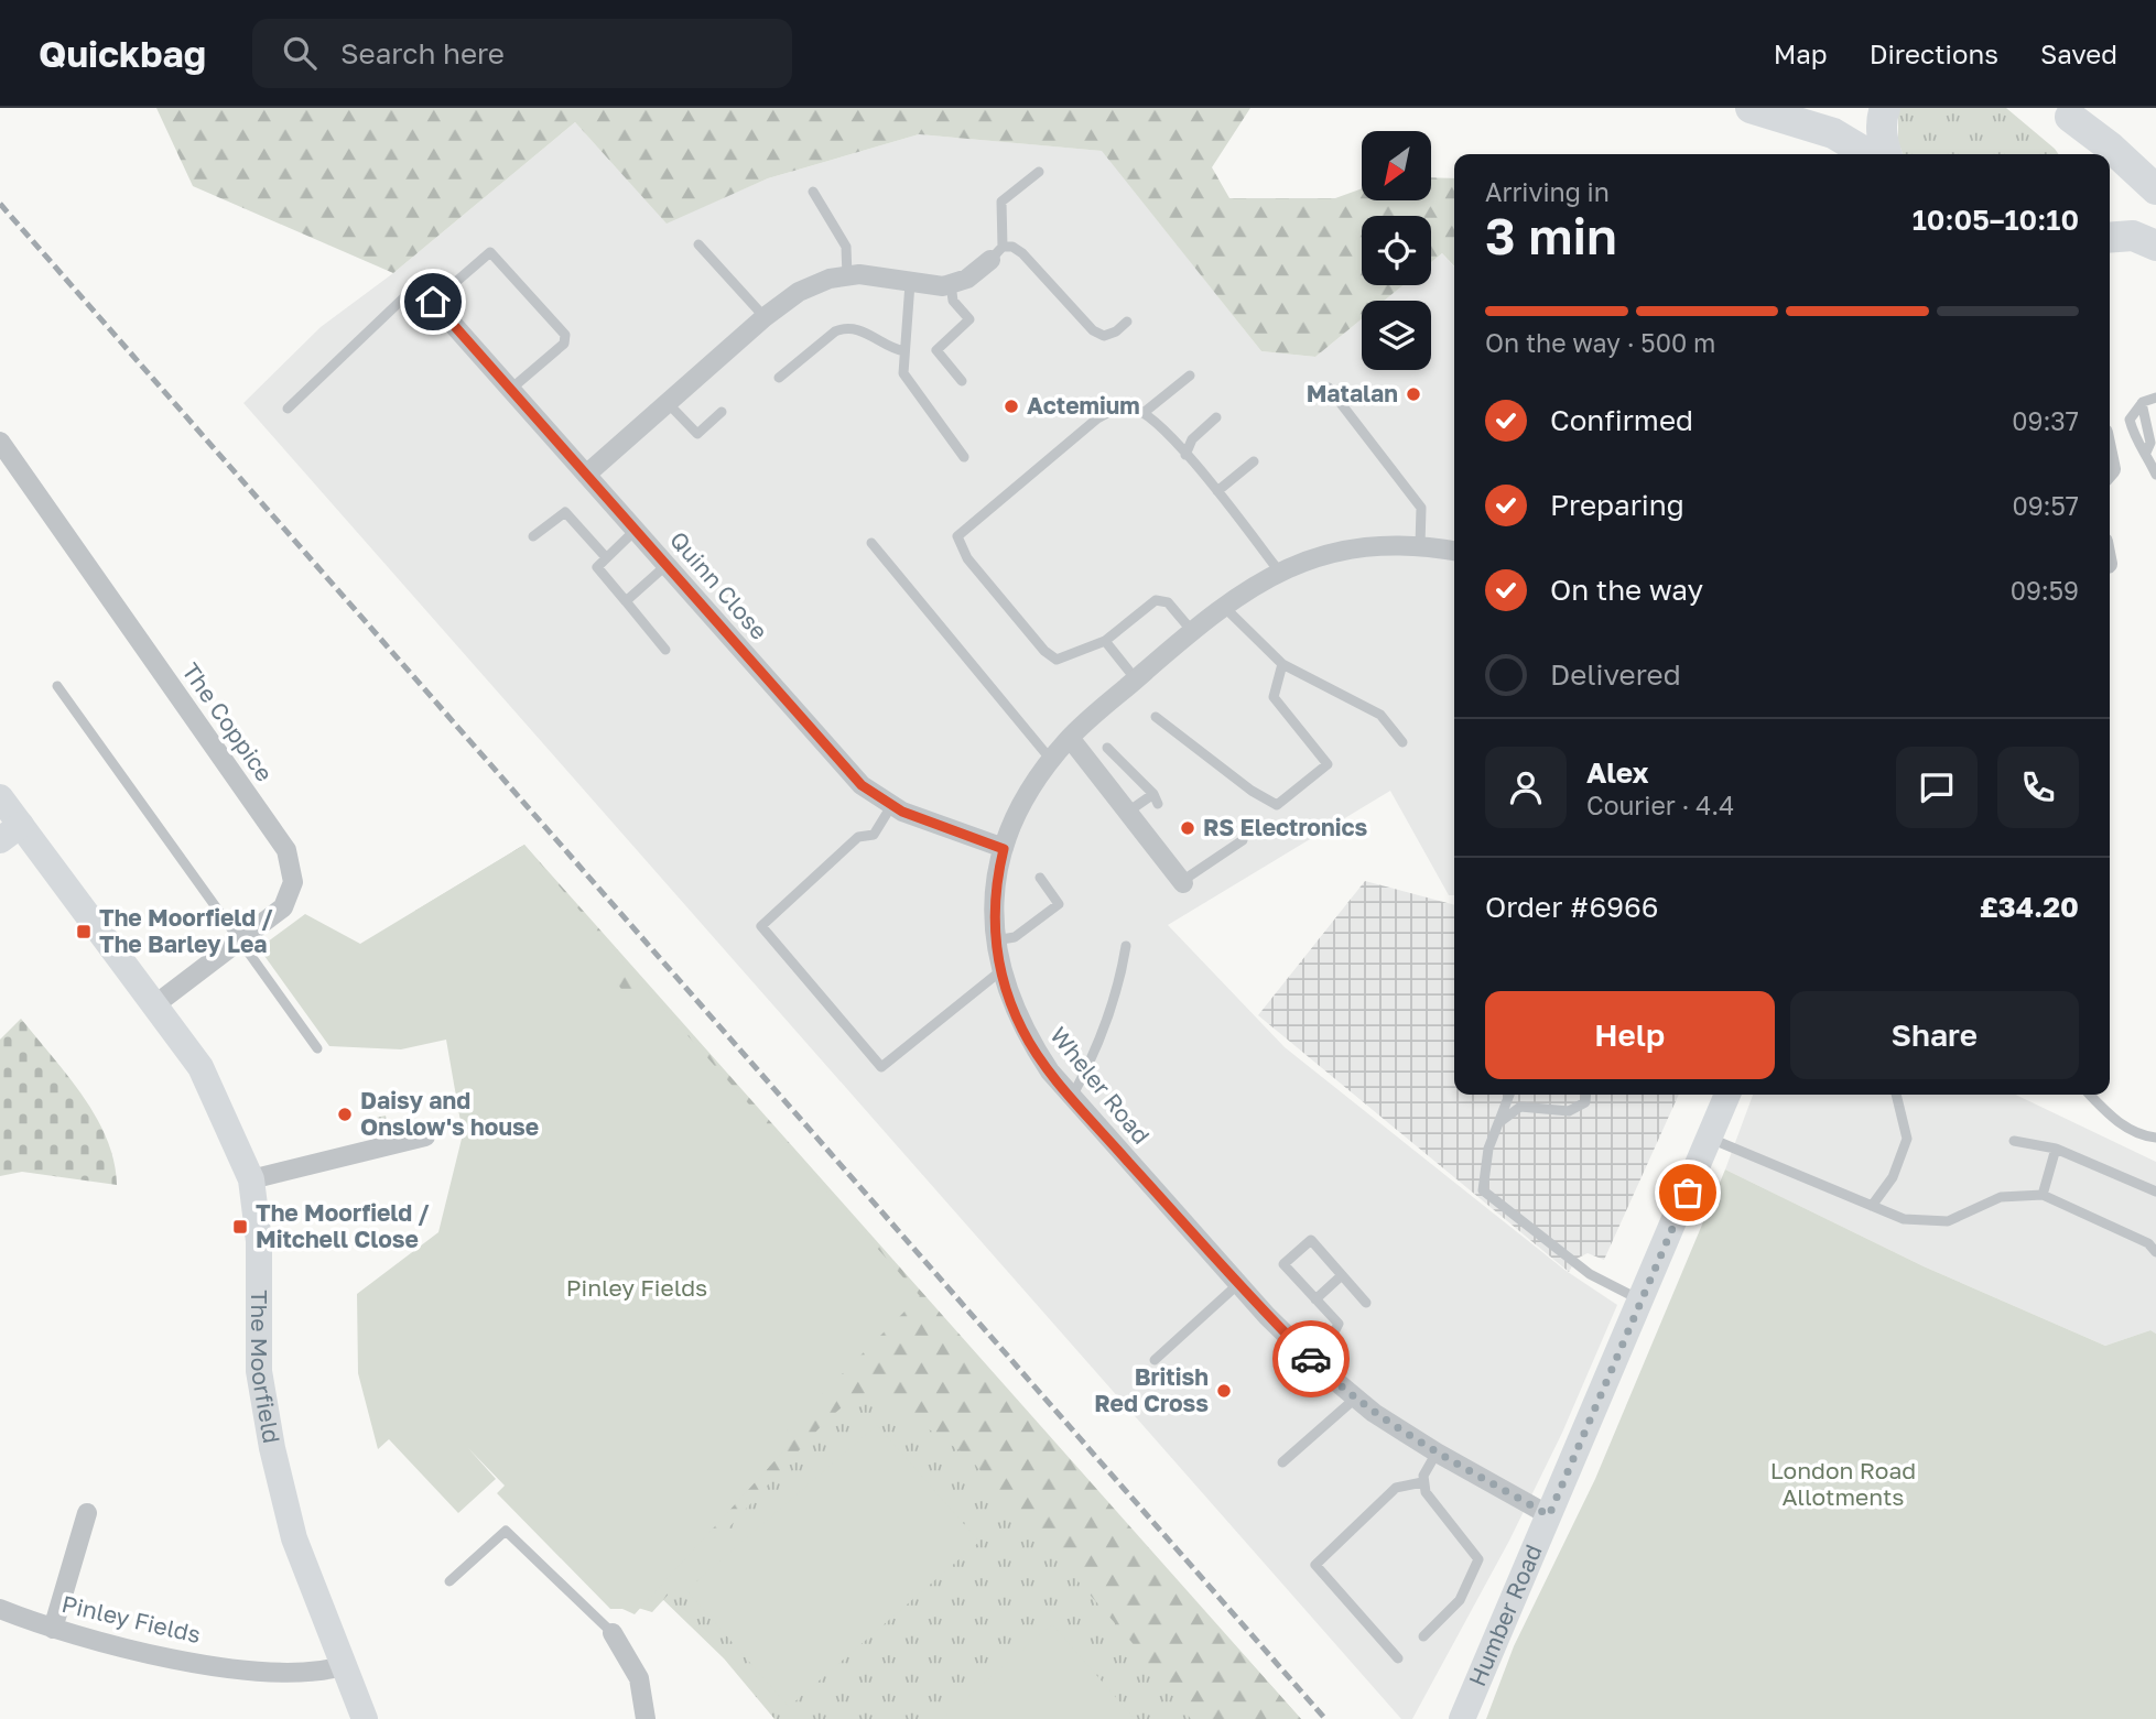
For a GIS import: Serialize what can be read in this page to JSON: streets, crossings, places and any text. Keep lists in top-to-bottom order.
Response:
{
  "streets": {
    "street": [
      "Quinn Close",
      "The Coppice",
      "Wheler Road",
      "The Moorfield",
      "Humber Road",
      "Pinley Fields"
    ]
  },
  "crossings": [
    ["Quinn Close", "Wheler Road"],
    ["The Coppice", "The Moorfield"],
    ["Wheler Road", "Humber Road"],
    ["The Moorfield", "Pinley Fields"]
  ],
  "parks": ["Pinley Fields", "London Road Allotments"],
  "places": {
    "other": [
      "Matalan",
      "Actemium",
      "RS Electronics",
      "Daisy and Onslow's house",
      "British Red Cross"
    ],
    "transit": ["The Moorfield / The Barley Lea", "The Moorfield / Mitchell Close"]
  },
  "north": "bottom left",
  "page": {
    "header": "Quickbag",
    "search": "Search here",
    "nav": ["Map", "Directions", "Saved"],
    "heading": ["3 min", "Arriving in", "10:05–10:10"],
    "panel": [
      "Alex",
      "Courier · 4.4",
      "Order #6966",
      "£34.20"
    ],
    "bar": "On the way · 500 m",
    "list": [
      ["Confirmed", "09:37"],
      ["Preparing", "09:57"],
      ["On the way", "09:59"],
      "Delivered"
    ],
    "buttons": ["Help", "Share"]
  }
}
